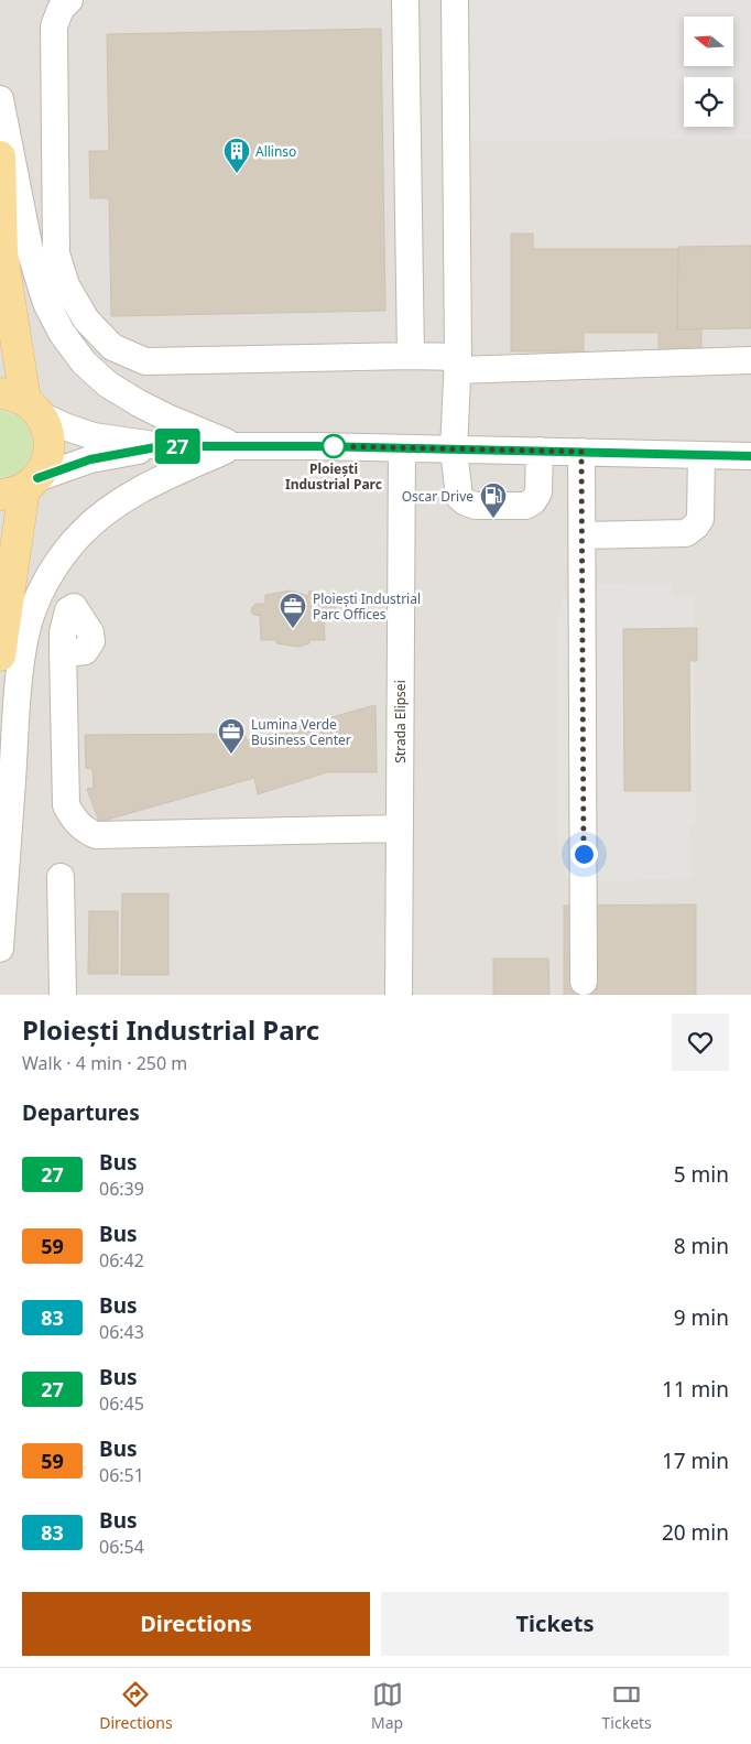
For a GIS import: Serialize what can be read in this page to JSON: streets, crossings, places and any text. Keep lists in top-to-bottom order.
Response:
{
  "streets": {
    "street": ["Strada Elipsei"]
  },
  "places": {
    "building": ["Allinso"],
    "other": ["Ploiești Industrial Parc"],
    "fuel station": ["Oscar Drive"],
    "office": ["Ploiești Industrial Parc Offices", "Lumina Verde Business Center"]
  },
  "lines": ["bus line 27"],
  "north": "left",
  "page": {
    "on_map": "27",
    "heading": [
      ["Ploiești Industrial Parc", "Walk · 4 min · 250 m"],
      "Departures"
    ],
    "list": [
      {
        "mark": "27",
        "name": "Bus",
        "note": "06:39",
        "value": "5 min"
      },
      {
        "mark": "59",
        "name": "Bus",
        "note": "06:42",
        "value": "8 min"
      },
      {
        "mark": "83",
        "name": "Bus",
        "note": "06:43",
        "value": "9 min"
      },
      {
        "mark": "27",
        "name": "Bus",
        "note": "06:45",
        "value": "11 min"
      },
      {
        "mark": "59",
        "name": "Bus",
        "note": "06:51",
        "value": "17 min"
      },
      {
        "mark": "83",
        "name": "Bus",
        "note": "06:54",
        "value": "20 min"
      }
    ],
    "buttons": ["Directions", "Tickets"],
    "tabs": ["Directions", "Map", "Tickets"]
  }
}
